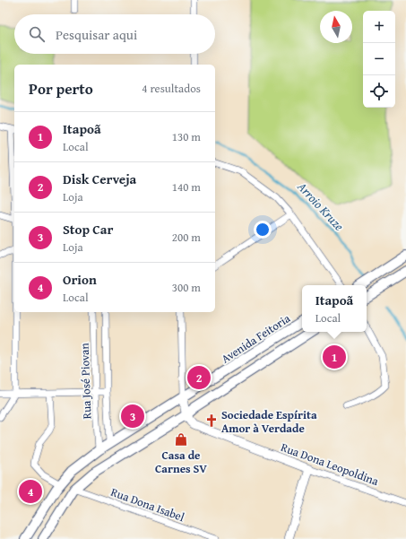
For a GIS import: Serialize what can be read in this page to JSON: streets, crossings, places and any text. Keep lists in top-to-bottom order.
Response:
{
  "streets": {
    "main road": ["Avenida Feitoria"],
    "street": ["Rua José Piovan", "Rua Dona Leopoldina", "Rua Dona Isabel"]
  },
  "crossings": [
    ["Avenida Feitoria", "Rua José Piovan"]
  ],
  "water": ["Arroio Kruze"],
  "places": {
    "church": ["Sociedade Espírita Amor à Verdade"],
    "shop": ["Casa de Carnes SV"]
  },
  "north": "top",
  "page": {
    "map_buttons": ["+", "−"],
    "search": "Pesquisar aqui",
    "heading": ["Por perto", "4 resultados"],
    "list": [
      {
        "mark": "1",
        "name": "Itapoã",
        "note": "Local",
        "value": "130 m"
      },
      {
        "mark": "2",
        "name": "Disk Cerveja",
        "note": "Loja",
        "value": "140 m"
      },
      {
        "mark": "3",
        "name": "Stop Car",
        "note": "Loja",
        "value": "200 m"
      },
      {
        "mark": "4",
        "name": "Orion",
        "note": "Local",
        "value": "300 m"
      }
    ],
    "popup": ["Itapoã", "Local"],
    "pins": [
      "1",
      "2",
      "3",
      "4"
    ]
  }
}
